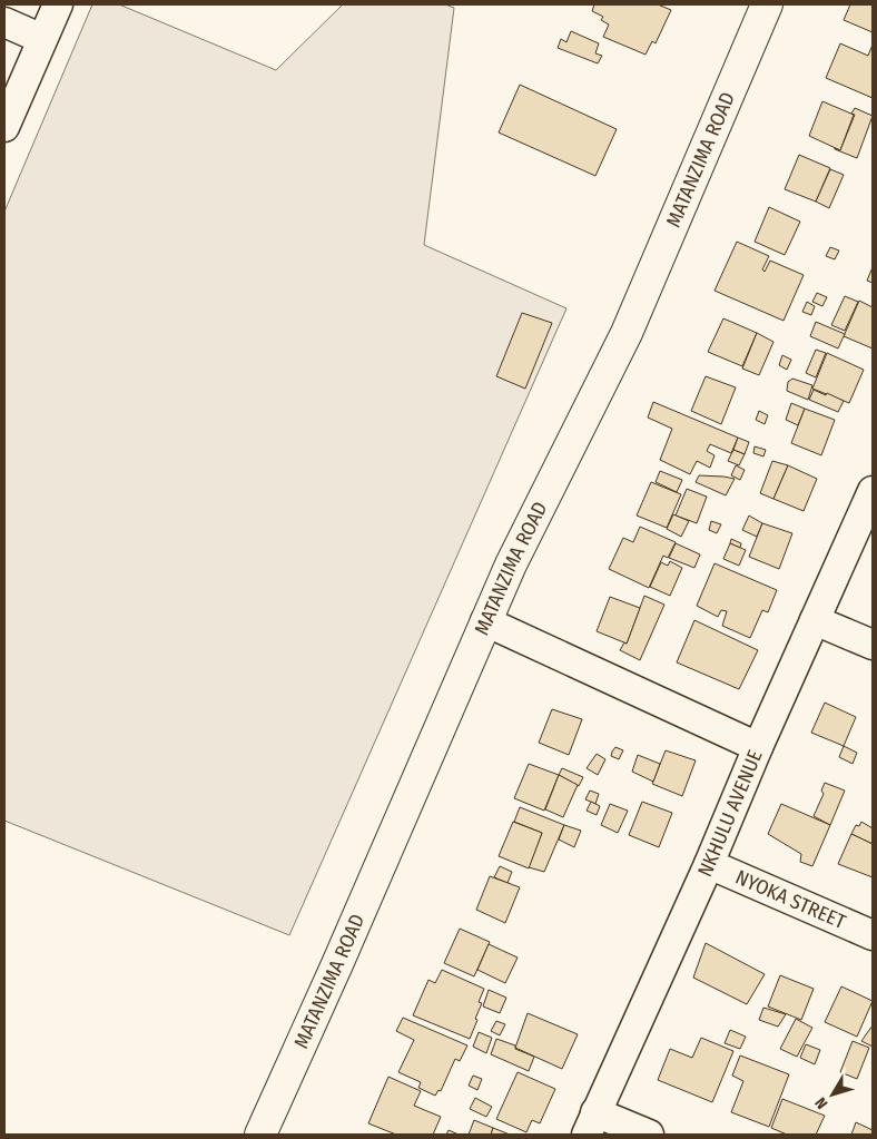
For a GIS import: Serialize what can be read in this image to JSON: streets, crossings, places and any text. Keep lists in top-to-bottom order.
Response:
{
  "streets": {
    "street": ["MATANZIMA ROAD", "NKHULU AVENUE", "NYOKA STREET"]
  },
  "crossings": [
    ["NKHULU AVENUE", "NYOKA STREET"]
  ],
  "north": "bottom left"
}
